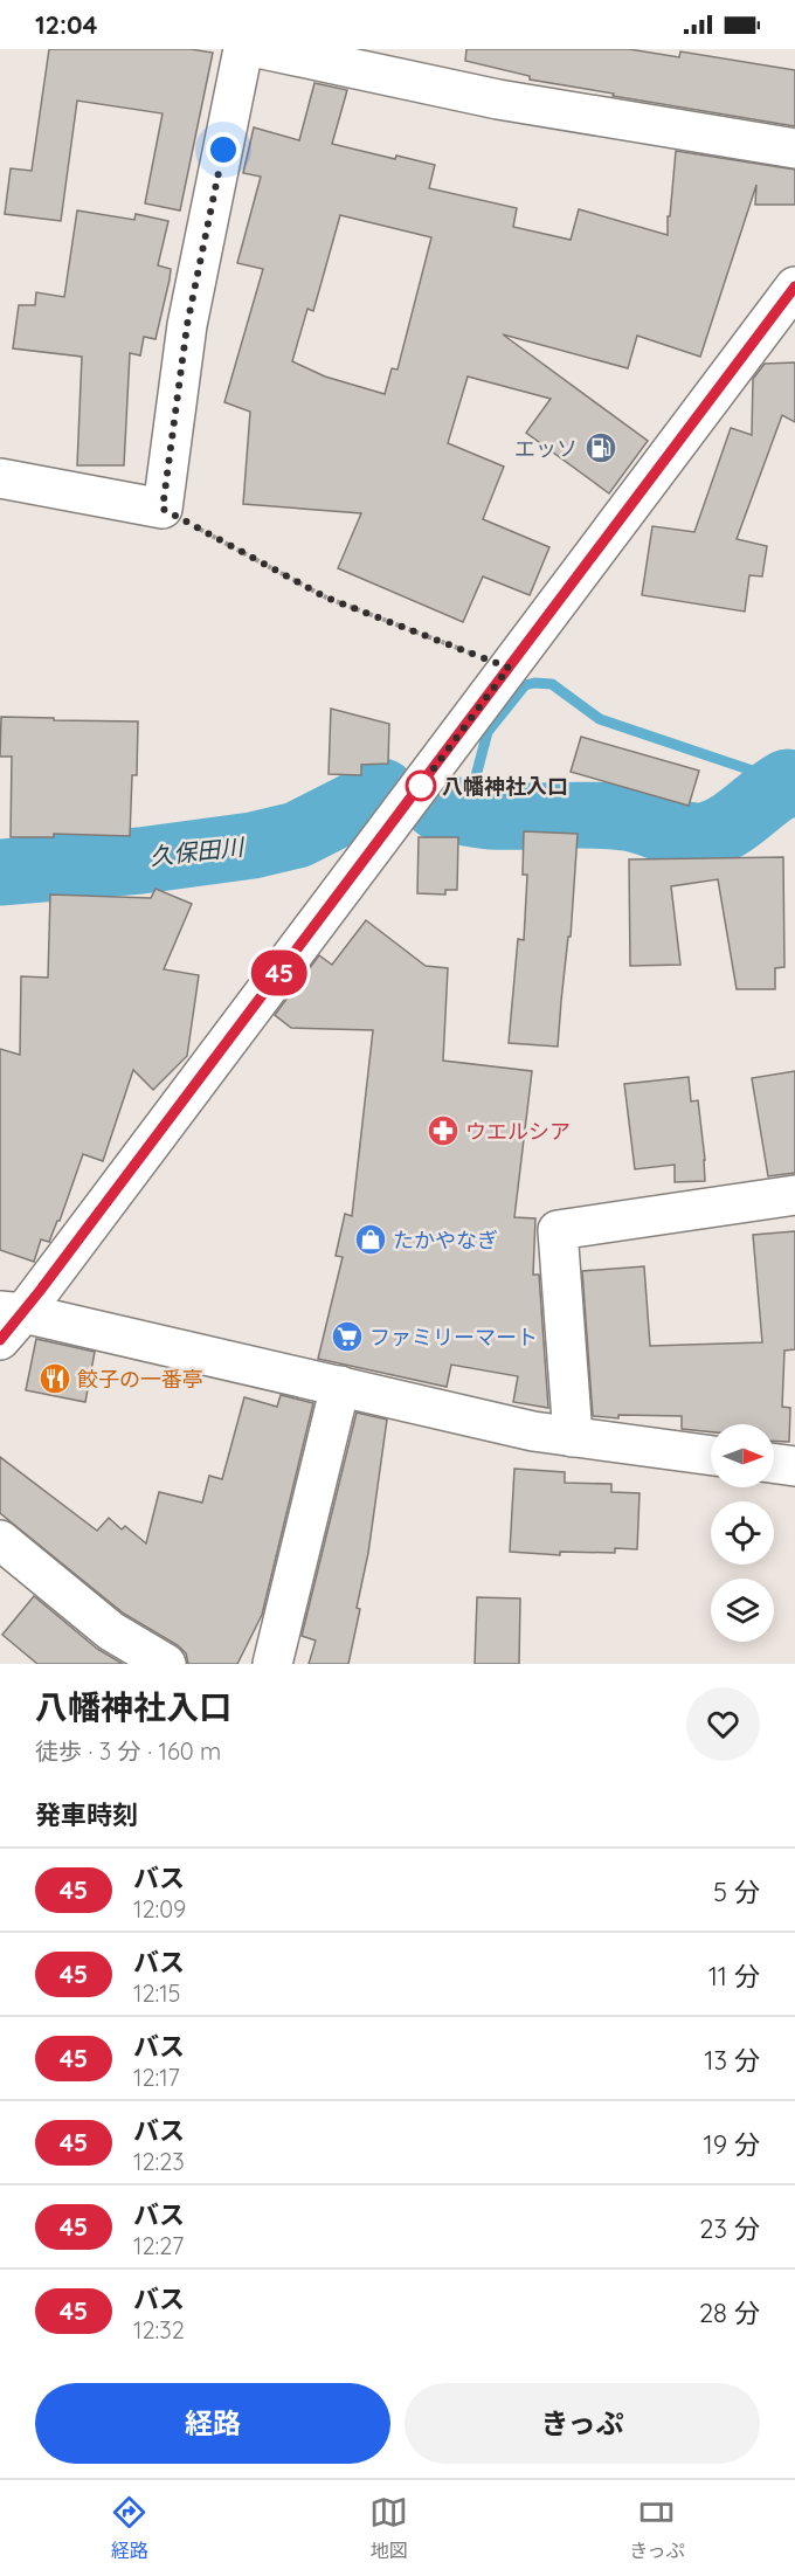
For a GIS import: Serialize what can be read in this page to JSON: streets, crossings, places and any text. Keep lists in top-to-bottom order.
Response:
{
  "water": ["久保田川"],
  "places": {
    "fuel station": ["エッソ"],
    "other": ["八幡神社入口"],
    "pharmacy": ["ウエルシア"],
    "shop": ["たかやなぎ"],
    "supermarket": ["ファミリーマート"],
    "restaurant": ["餃子の一番亭"]
  },
  "lines": ["bus line 45"],
  "north": "right",
  "page": {
    "status": "12:04",
    "on_map": "45",
    "heading": [
      ["八幡神社入口", "徒歩 · 3 分 · 160 m"],
      "発車時刻"
    ],
    "list": [
      {
        "mark": "45",
        "name": "バス",
        "note": "12:09",
        "value": "5 分"
      },
      {
        "mark": "45",
        "name": "バス",
        "note": "12:15",
        "value": "11 分"
      },
      {
        "mark": "45",
        "name": "バス",
        "note": "12:17",
        "value": "13 分"
      },
      {
        "mark": "45",
        "name": "バス",
        "note": "12:23",
        "value": "19 分"
      },
      {
        "mark": "45",
        "name": "バス",
        "note": "12:27",
        "value": "23 分"
      },
      {
        "mark": "45",
        "name": "バス",
        "note": "12:32",
        "value": "28 分"
      }
    ],
    "buttons": ["経路", "きっぷ"],
    "tabs": ["経路", "地図", "きっぷ"]
  }
}
